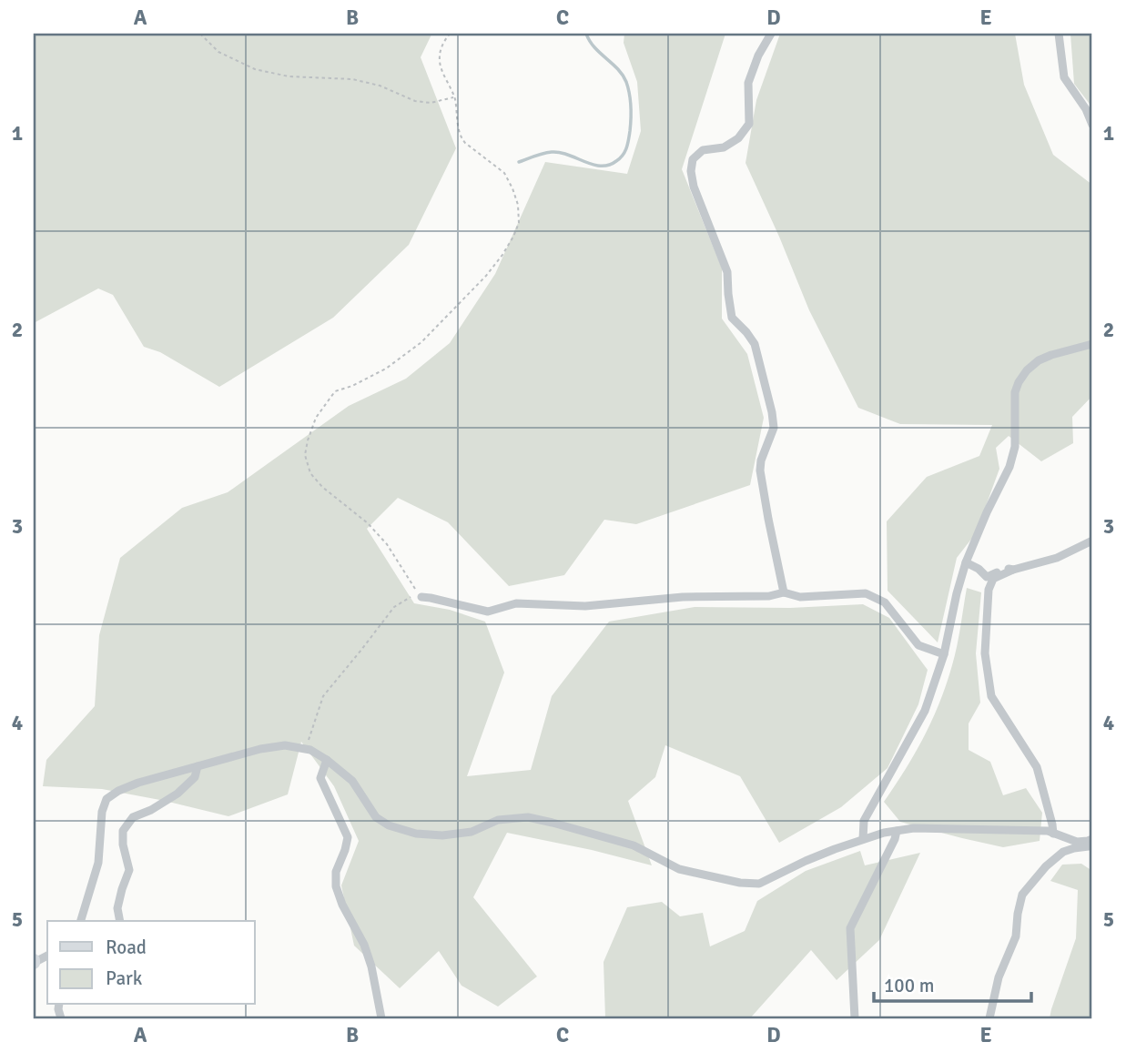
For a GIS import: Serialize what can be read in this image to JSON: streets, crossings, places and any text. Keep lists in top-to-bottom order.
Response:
{
  "legend": ["Road", "Park"],
  "scale_bar": "100 m",
  "grid": {
    "columns": [
      "A",
      "B",
      "C",
      "D",
      "E"
    ],
    "rows": [
      "1",
      "2",
      "3",
      "4",
      "5"
    ]
  }
}
